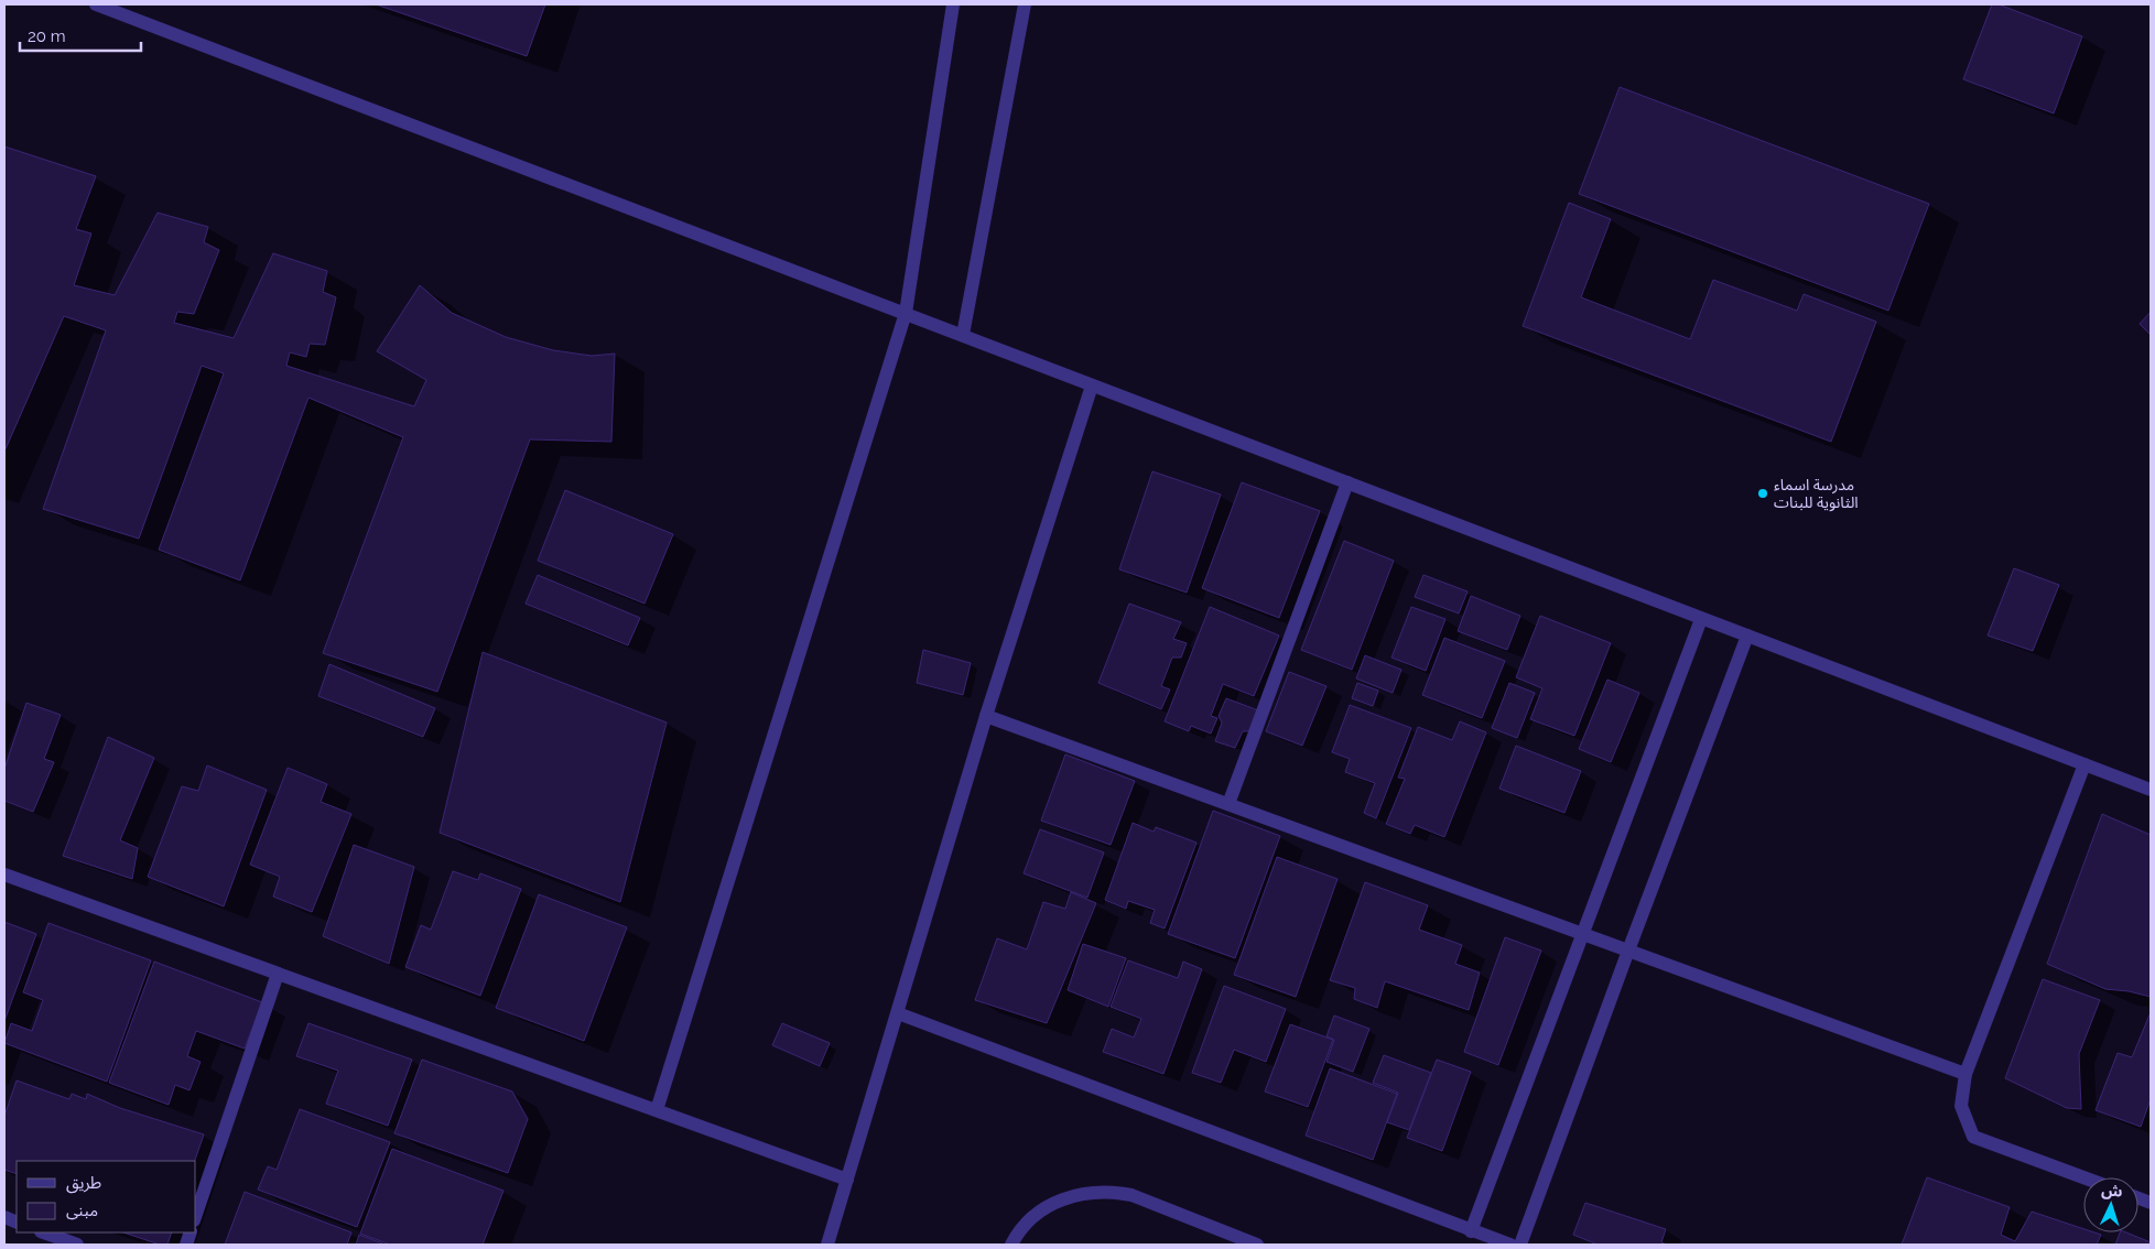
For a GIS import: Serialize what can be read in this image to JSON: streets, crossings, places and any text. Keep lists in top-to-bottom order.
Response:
{
  "places": ["مدرسة اسماء الثانوية للبنات"],
  "legend": ["طريق", "مبنى"],
  "scale_bar": "20 m",
  "north": "top"
}
